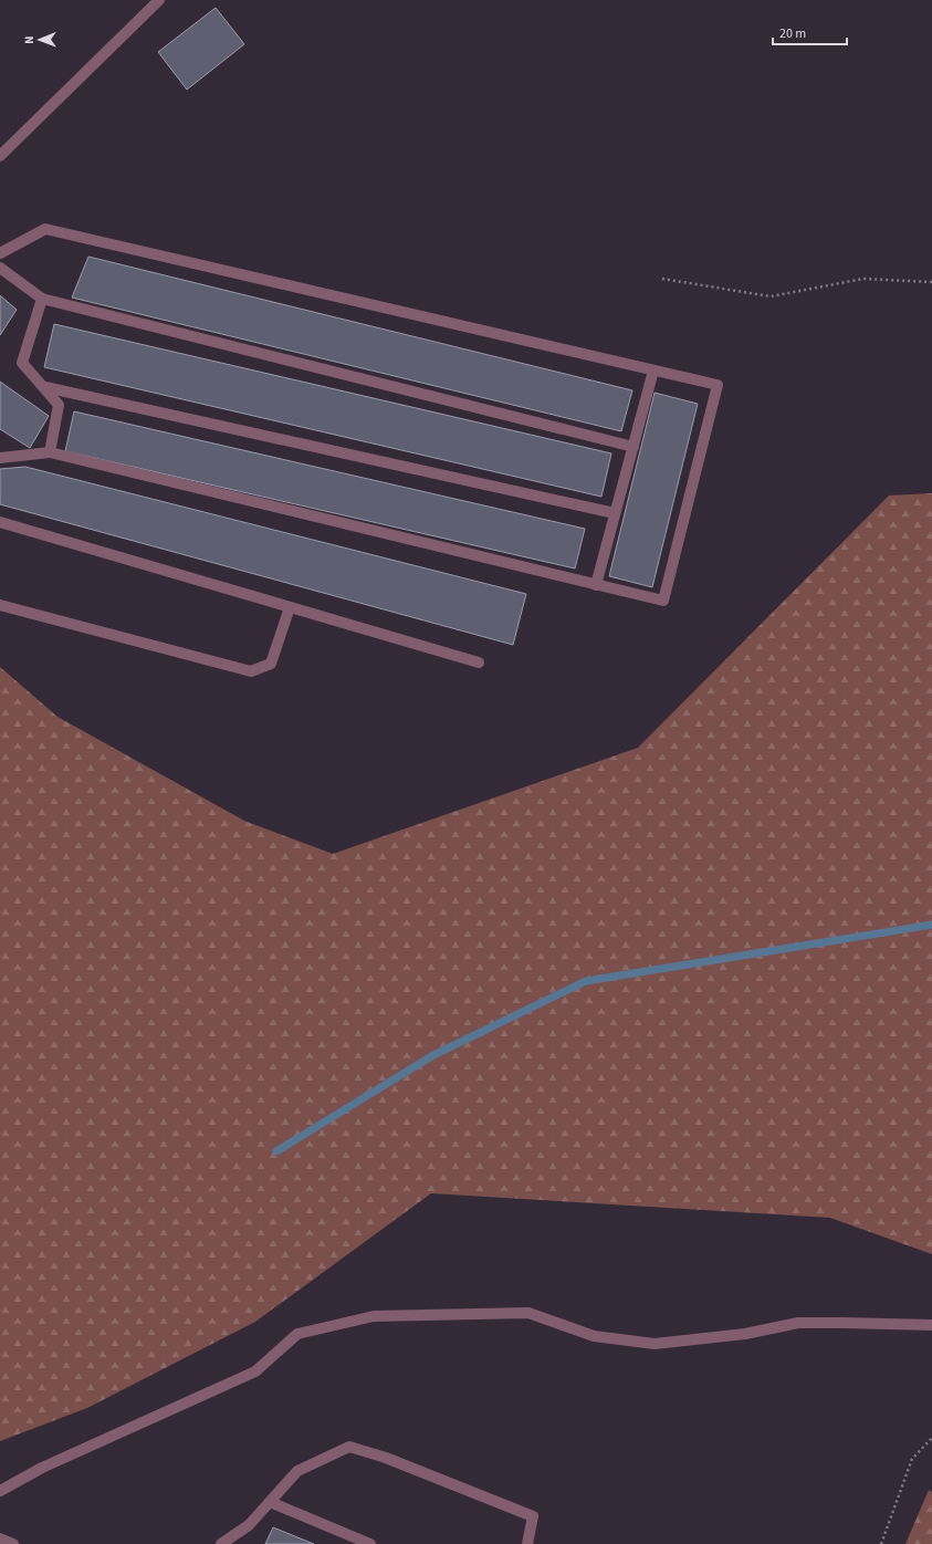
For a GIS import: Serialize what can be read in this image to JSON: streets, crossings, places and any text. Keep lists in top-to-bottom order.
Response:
{
  "scale_bar": "20 m",
  "north": "left"
}
